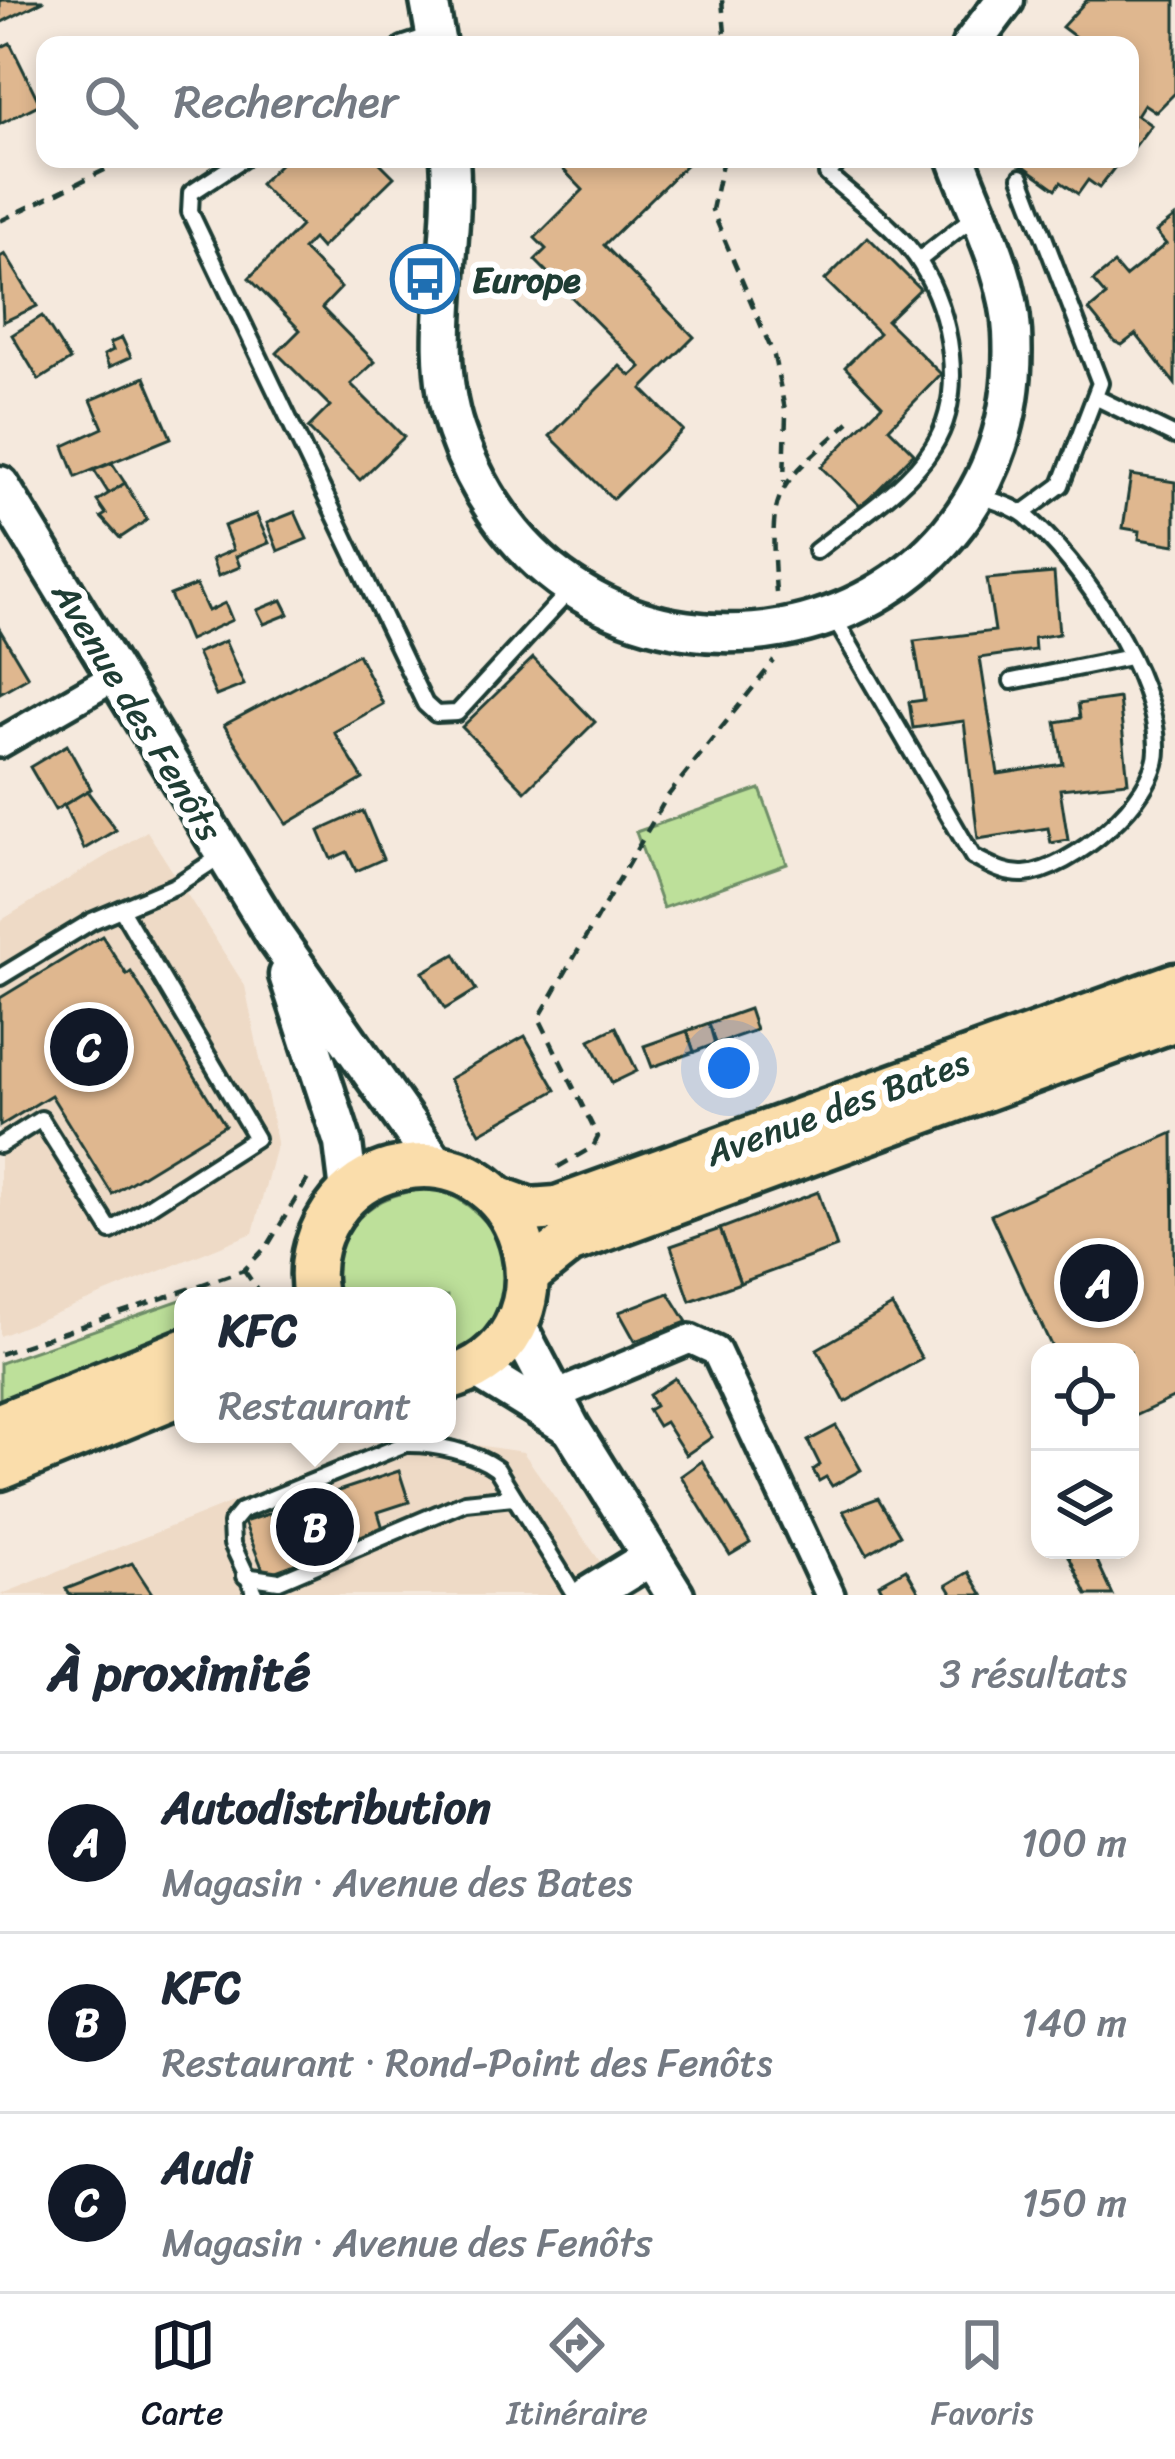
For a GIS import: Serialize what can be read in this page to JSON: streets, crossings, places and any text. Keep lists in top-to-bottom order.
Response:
{
  "streets": {
    "main road": ["Avenue des Fenôts", "Avenue des Bates"]
  },
  "crossings": [
    ["Avenue des Fenôts", "Avenue des Bates"]
  ],
  "places": {
    "bus stop": ["Europe"]
  },
  "page": {
    "search": "Rechercher",
    "pins": ["C", "A", "B"],
    "popup": ["KFC", "Restaurant"],
    "heading": ["À proximité", "3 résultats"],
    "list": [
      {
        "mark": "A",
        "name": "Autodistribution",
        "note": "Magasin · Avenue des Bates",
        "value": "100 m"
      },
      {
        "mark": "B",
        "name": "KFC",
        "note": "Restaurant · Rond-Point des Fenôts",
        "value": "140 m"
      },
      {
        "mark": "C",
        "name": "Audi",
        "note": "Magasin · Avenue des Fenôts",
        "value": "150 m"
      }
    ],
    "nav": ["Carte", "Itinéraire", "Favoris"]
  }
}
